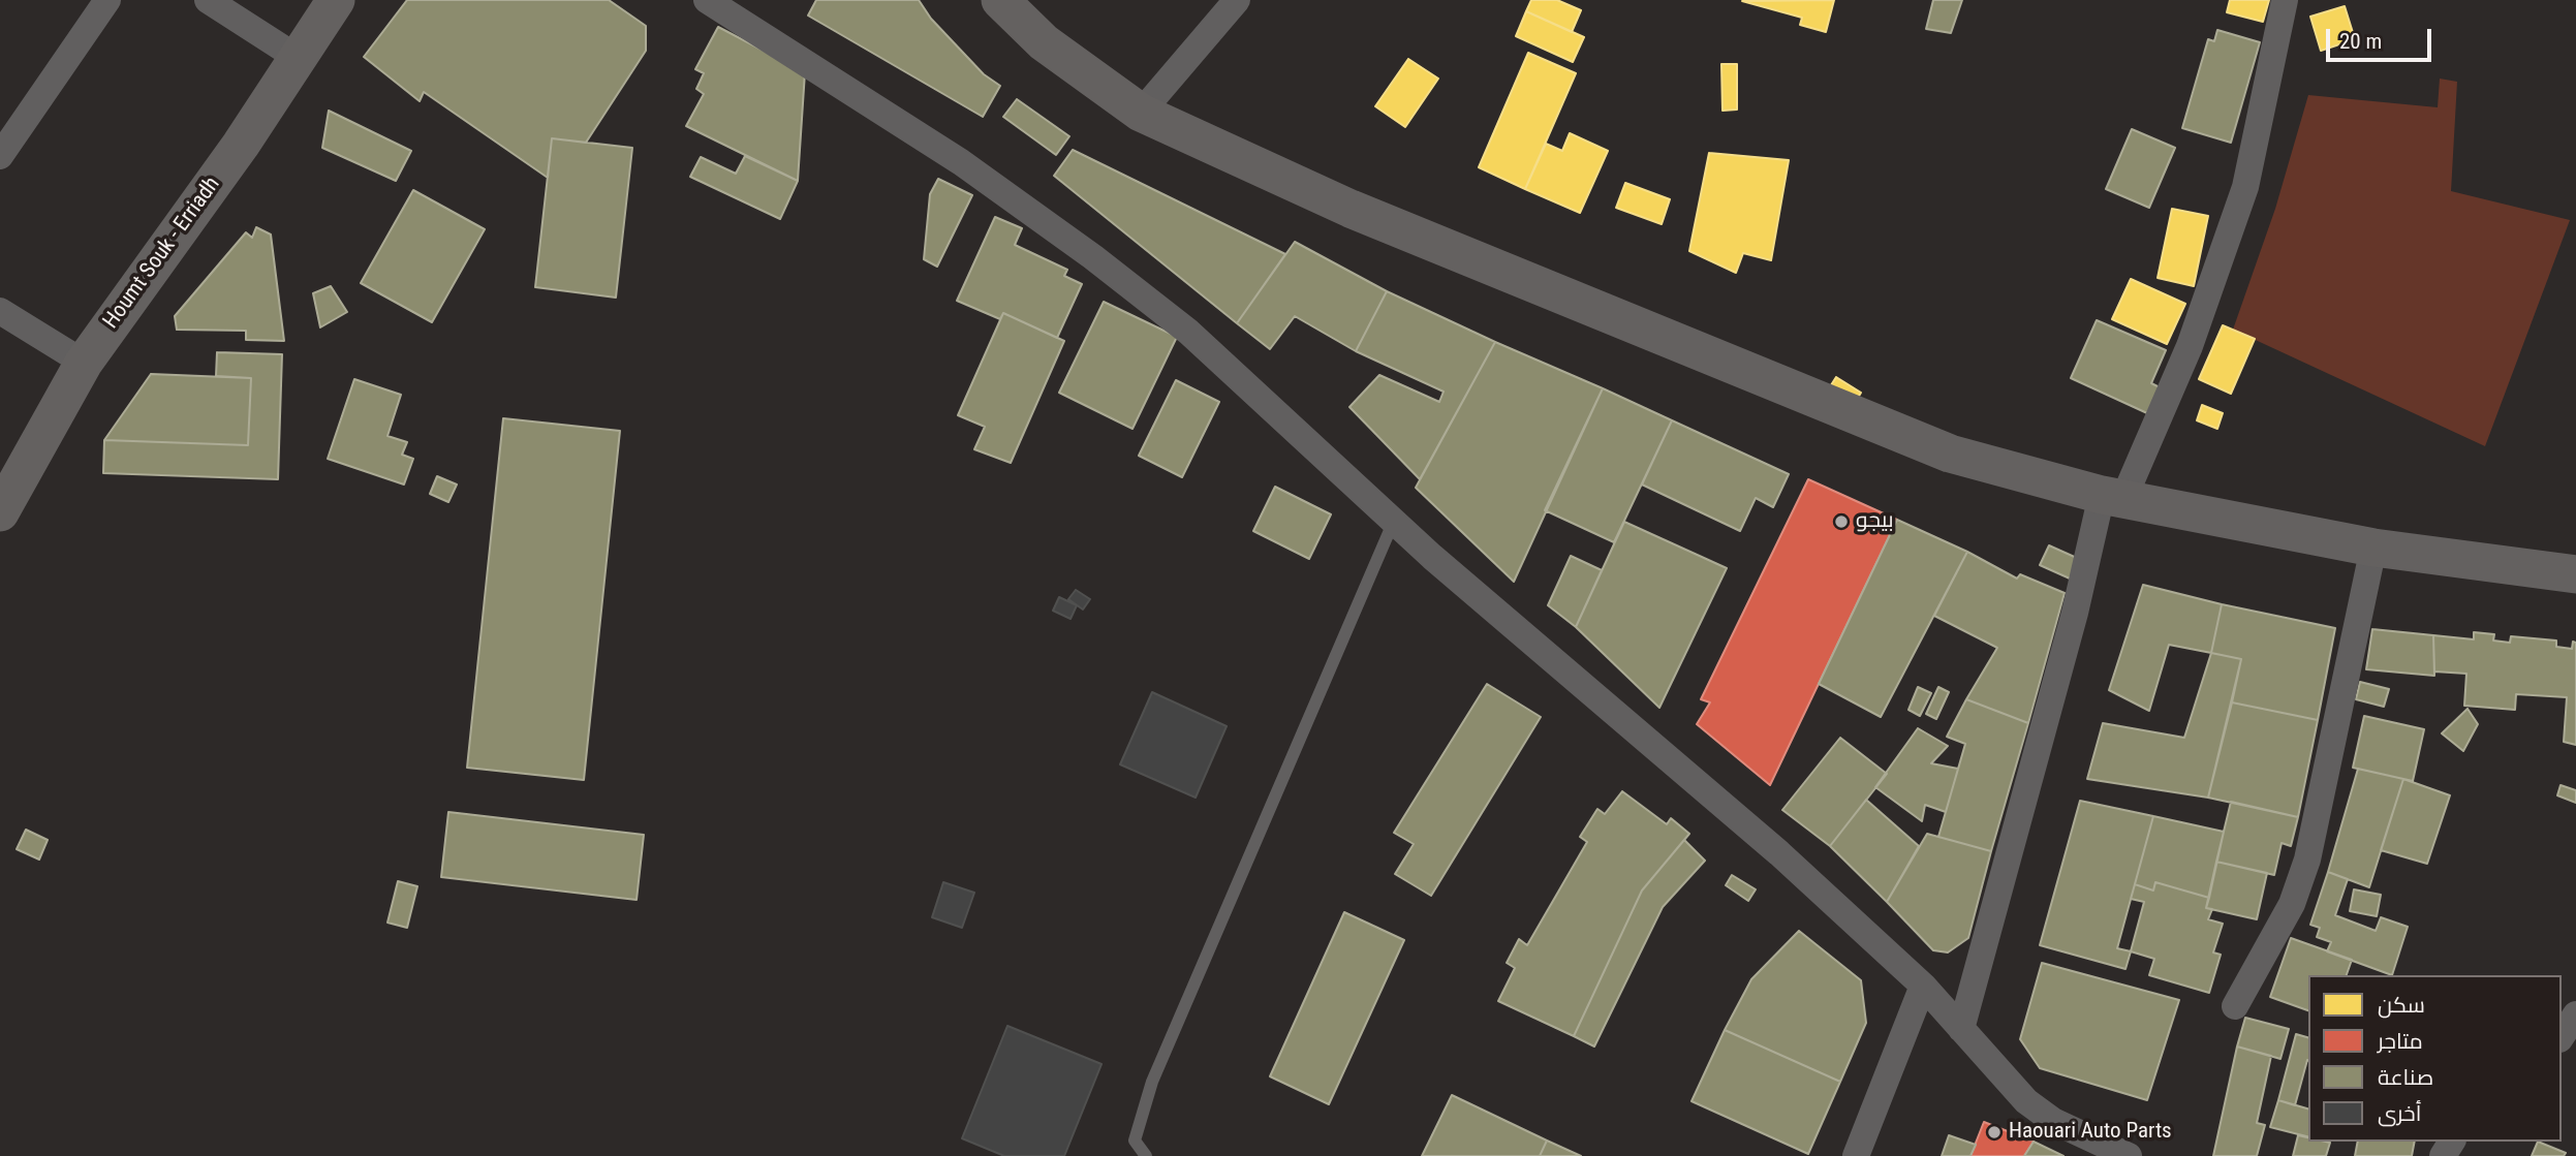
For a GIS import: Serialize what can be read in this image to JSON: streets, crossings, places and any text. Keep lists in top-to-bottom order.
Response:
{
  "streets": {
    "main road": ["Houmt Souk - Erriadh"]
  },
  "places": ["بيجو", "Haouari Auto Parts"],
  "legend": [
    "سكن",
    "متاجر",
    "صناعة",
    "أخرى"
  ],
  "scale_bar": "20 m"
}
